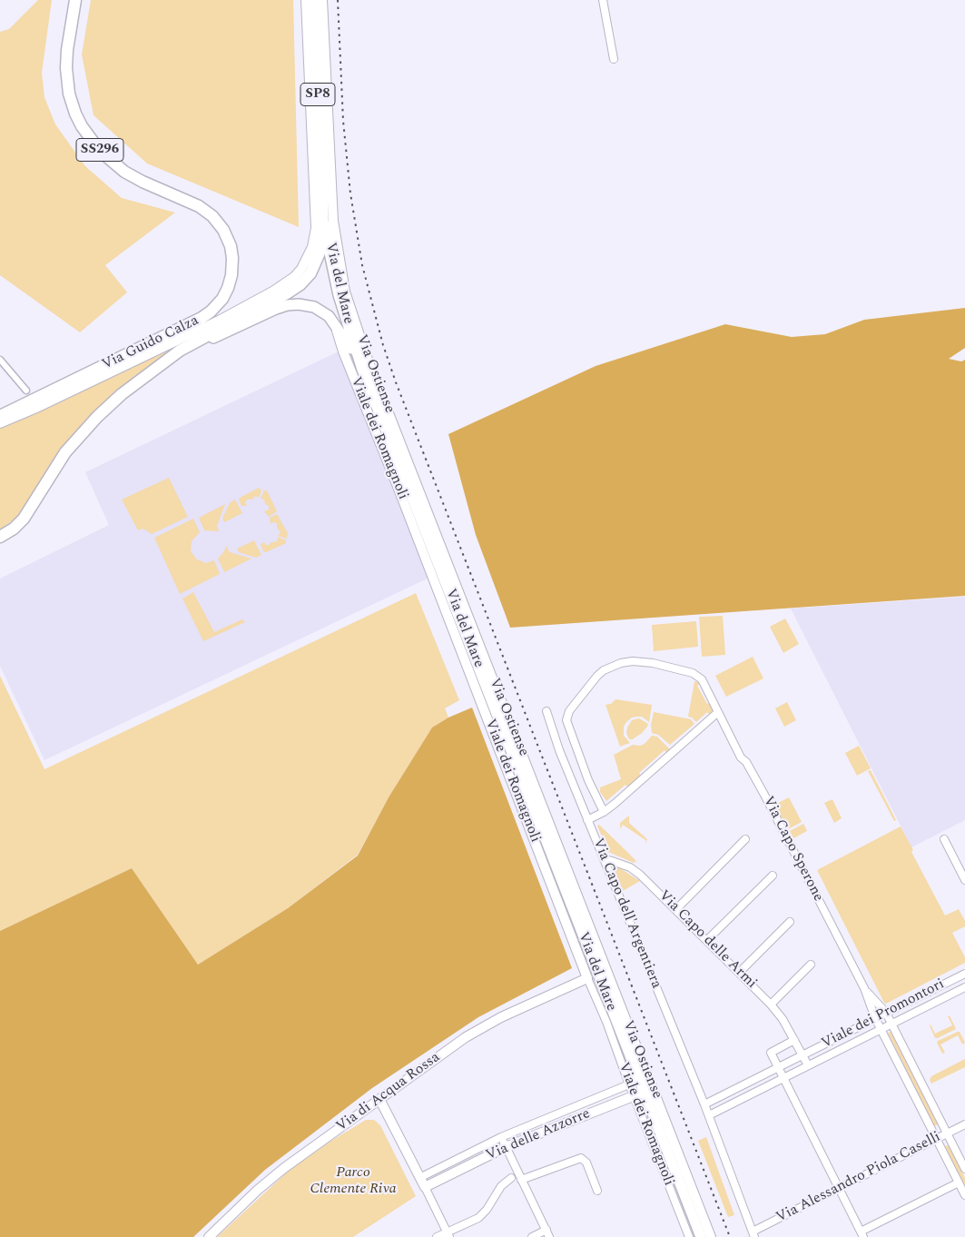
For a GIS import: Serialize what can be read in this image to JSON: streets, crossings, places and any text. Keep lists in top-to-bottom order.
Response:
{
  "streets": {
    "main road": [
      "SP8",
      "SS296",
      "Via del Mare",
      "Via Guido Calza",
      "Viale dei Romagnoli"
    ],
    "street": [
      "Via Ostiense",
      "Via Capo Sperone",
      "Via Capo dell'Argentiera",
      "Via Capo delle Armi",
      "Viale dei Promontori",
      "Via di Acqua Rossa",
      "Via delle Azzorre",
      "Via Alessandro Piola Caselli"
    ]
  },
  "crossings": [
    ["Via del Mare", "Via Ostiense"],
    ["Via del Mare", "Viale dei Romagnoli"],
    ["Via del Mare", "Via delle Azzorre"],
    ["Via Ostiense", "Via delle Azzorre"],
    ["Viale dei Romagnoli", "Via di Acqua Rossa"],
    ["Viale dei Romagnoli", "Via delle Azzorre"],
    ["Via Capo Sperone", "Viale dei Promontori"],
    ["Via Capo Sperone", "Via Alessandro Piola Caselli"],
    ["Via Capo dell'Argentiera", "Via Capo delle Armi"],
    ["Via Capo dell'Argentiera", "Viale dei Promontori"],
    ["Via Capo dell'Argentiera", "Via Alessandro Piola Caselli"]
  ],
  "parks": ["Parco Clemente Riva"]
}
